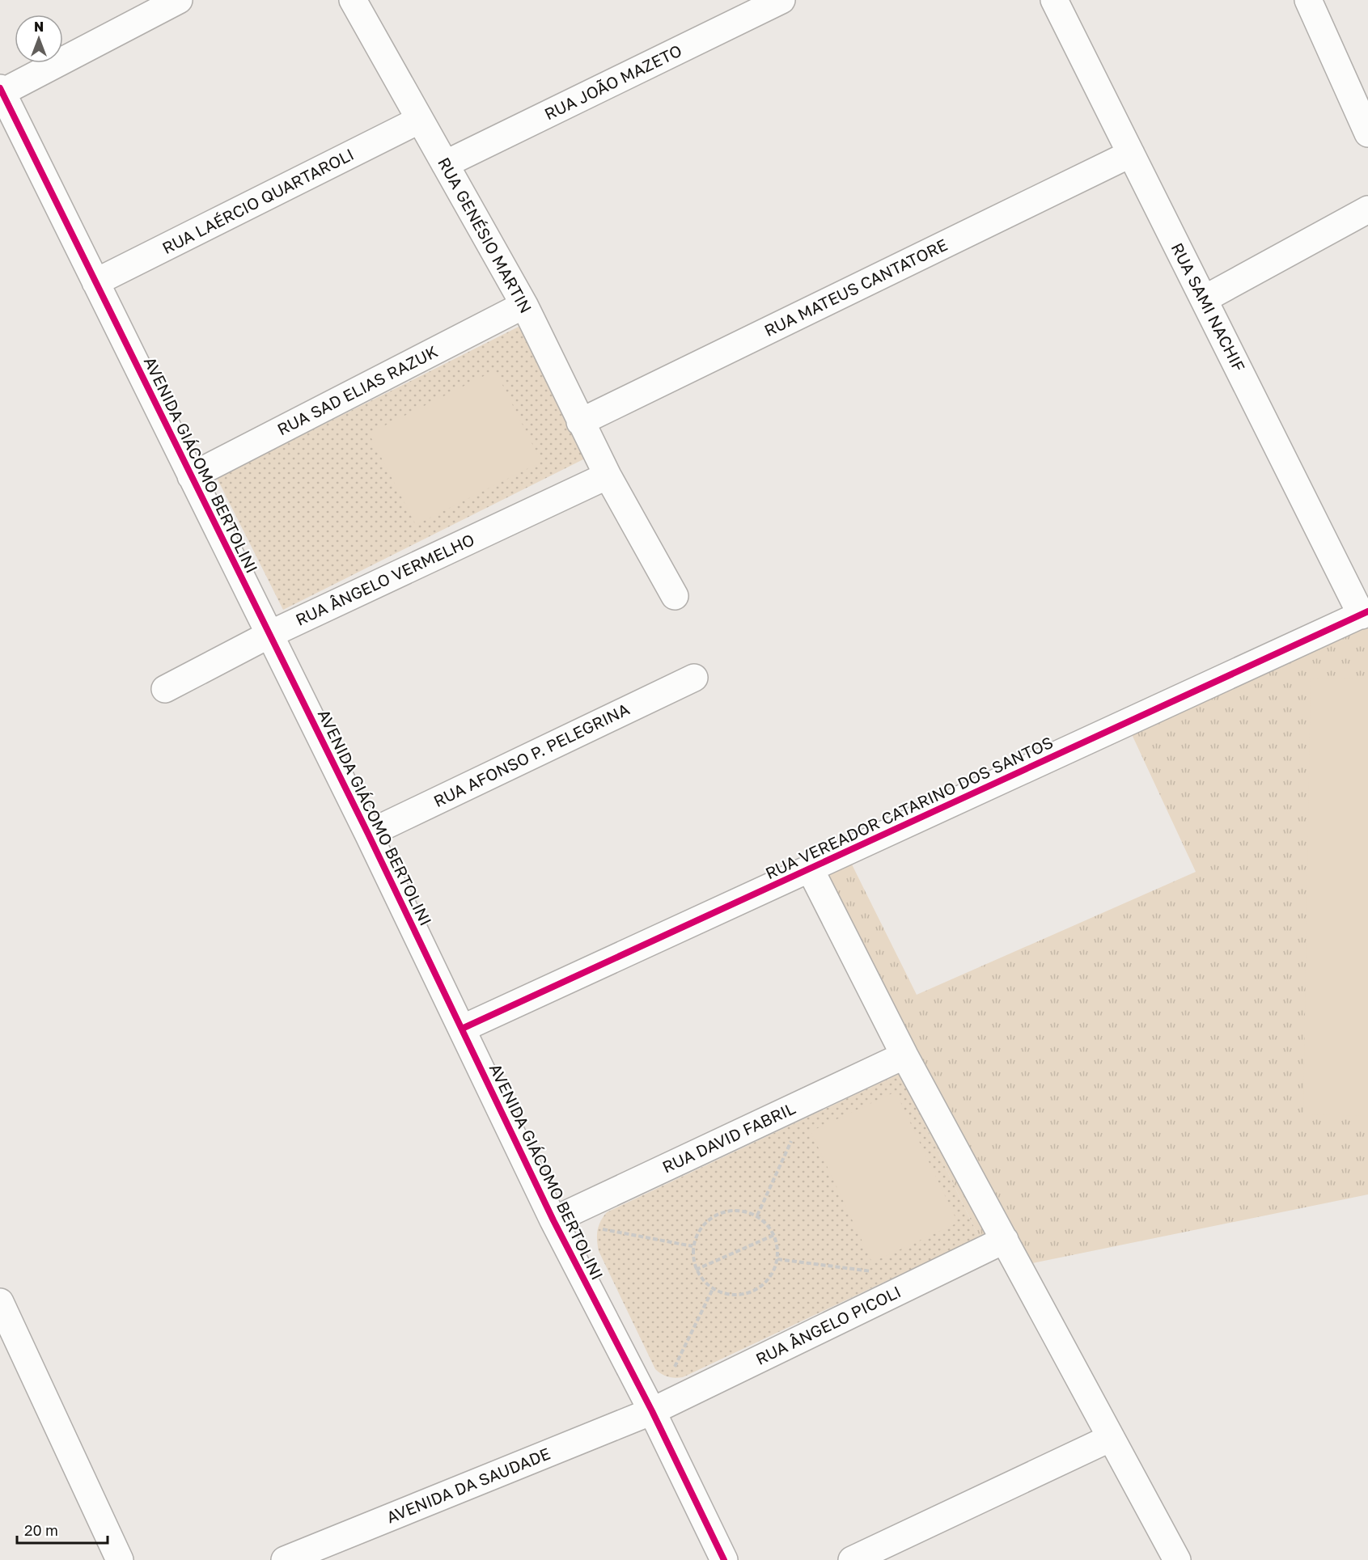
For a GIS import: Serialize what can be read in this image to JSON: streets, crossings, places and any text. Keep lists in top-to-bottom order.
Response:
{
  "streets": {
    "street": [
      "RUA JOÃO MAZETO",
      "RUA LAÉRCIO QUARTAROLI",
      "RUA GENÉSIO MARTIN",
      "RUA MATEUS CANTATORE",
      "RUA SAMI NACHIF",
      "RUA SAD ELIAS RAZUK",
      "AVENIDA GIÁCOMO BERTOLINI",
      "RUA ÂNGELO VERMELHO",
      "RUA AFONSO P. PELEGRINA",
      "RUA VEREADOR CATARINO DOS SANTOS",
      "RUA DAVID FABRIL",
      "RUA ÂNGELO PICOLI",
      "AVENIDA DA SAUDADE"
    ]
  },
  "crossings": [
    ["RUA JOÃO MAZETO", "RUA GENÉSIO MARTIN"],
    ["RUA LAÉRCIO QUARTAROLI", "RUA GENÉSIO MARTIN"],
    ["RUA LAÉRCIO QUARTAROLI", "AVENIDA GIÁCOMO BERTOLINI"],
    ["RUA GENÉSIO MARTIN", "RUA MATEUS CANTATORE"],
    ["RUA GENÉSIO MARTIN", "RUA SAD ELIAS RAZUK"],
    ["RUA GENÉSIO MARTIN", "RUA ÂNGELO VERMELHO"],
    ["RUA MATEUS CANTATORE", "RUA SAMI NACHIF"],
    ["RUA SAMI NACHIF", "RUA VEREADOR CATARINO DOS SANTOS"],
    ["RUA SAD ELIAS RAZUK", "AVENIDA GIÁCOMO BERTOLINI"],
    ["AVENIDA GIÁCOMO BERTOLINI", "RUA ÂNGELO VERMELHO"],
    ["AVENIDA GIÁCOMO BERTOLINI", "RUA AFONSO P. PELEGRINA"],
    ["AVENIDA GIÁCOMO BERTOLINI", "RUA VEREADOR CATARINO DOS SANTOS"],
    ["AVENIDA GIÁCOMO BERTOLINI", "RUA DAVID FABRIL"],
    ["AVENIDA GIÁCOMO BERTOLINI", "RUA ÂNGELO PICOLI"],
    ["AVENIDA GIÁCOMO BERTOLINI", "AVENIDA DA SAUDADE"],
    ["RUA ÂNGELO PICOLI", "AVENIDA DA SAUDADE"]
  ],
  "scale_bar": "20 m",
  "north": "top"
}
